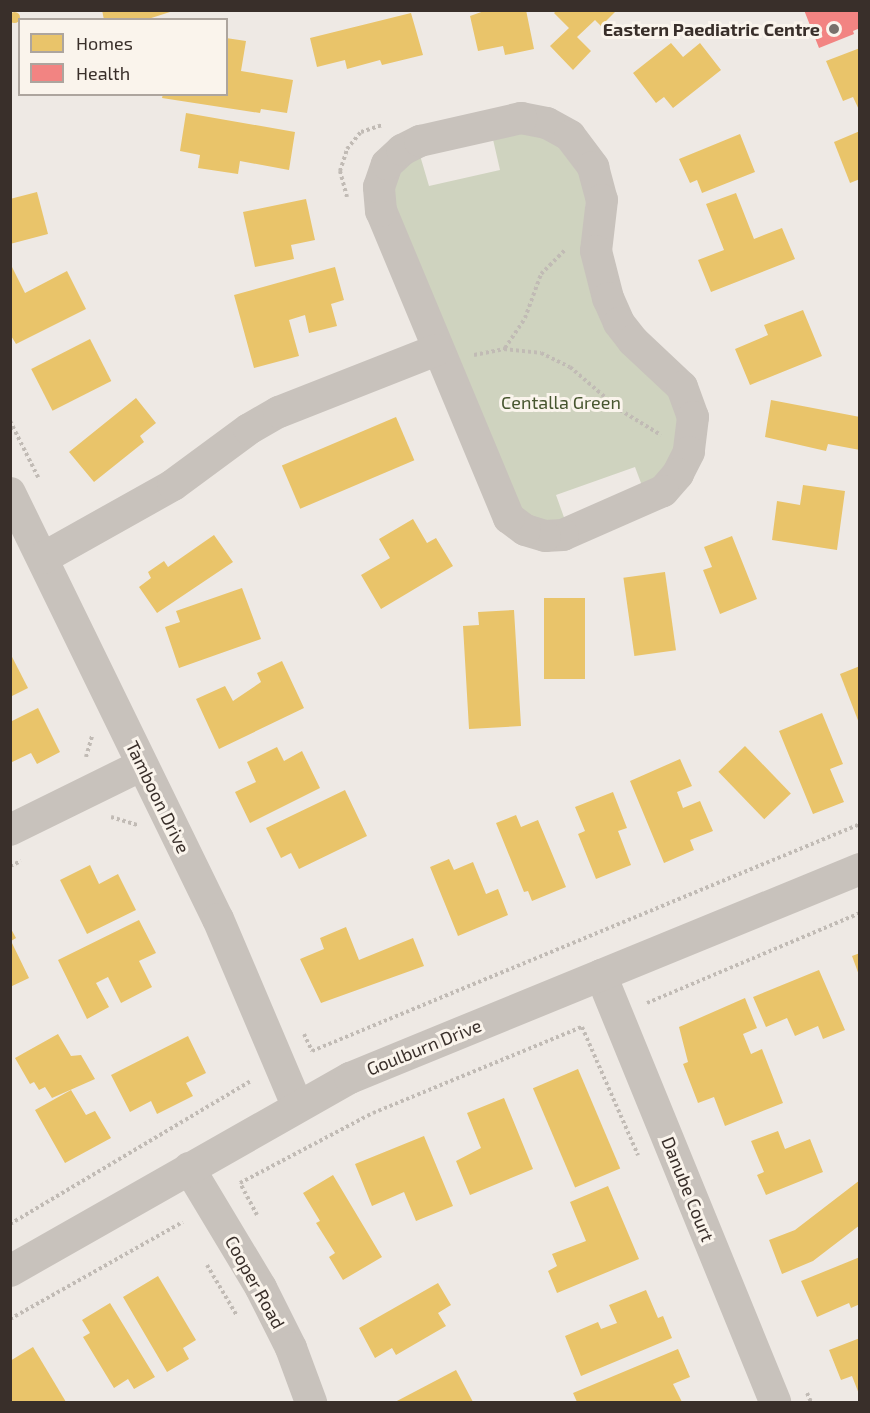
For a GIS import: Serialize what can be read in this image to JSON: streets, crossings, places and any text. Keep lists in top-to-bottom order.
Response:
{
  "streets": {
    "street": [
      "Tamboon Drive",
      "Goulburn Drive",
      "Danube Court",
      "Cooper Road"
    ]
  },
  "crossings": [
    ["Tamboon Drive", "Goulburn Drive"],
    ["Goulburn Drive", "Danube Court"],
    ["Goulburn Drive", "Cooper Road"]
  ],
  "parks": ["Centalla Green"],
  "places": ["Eastern Paediatric Centre"],
  "legend": ["Homes", "Health"]
}
